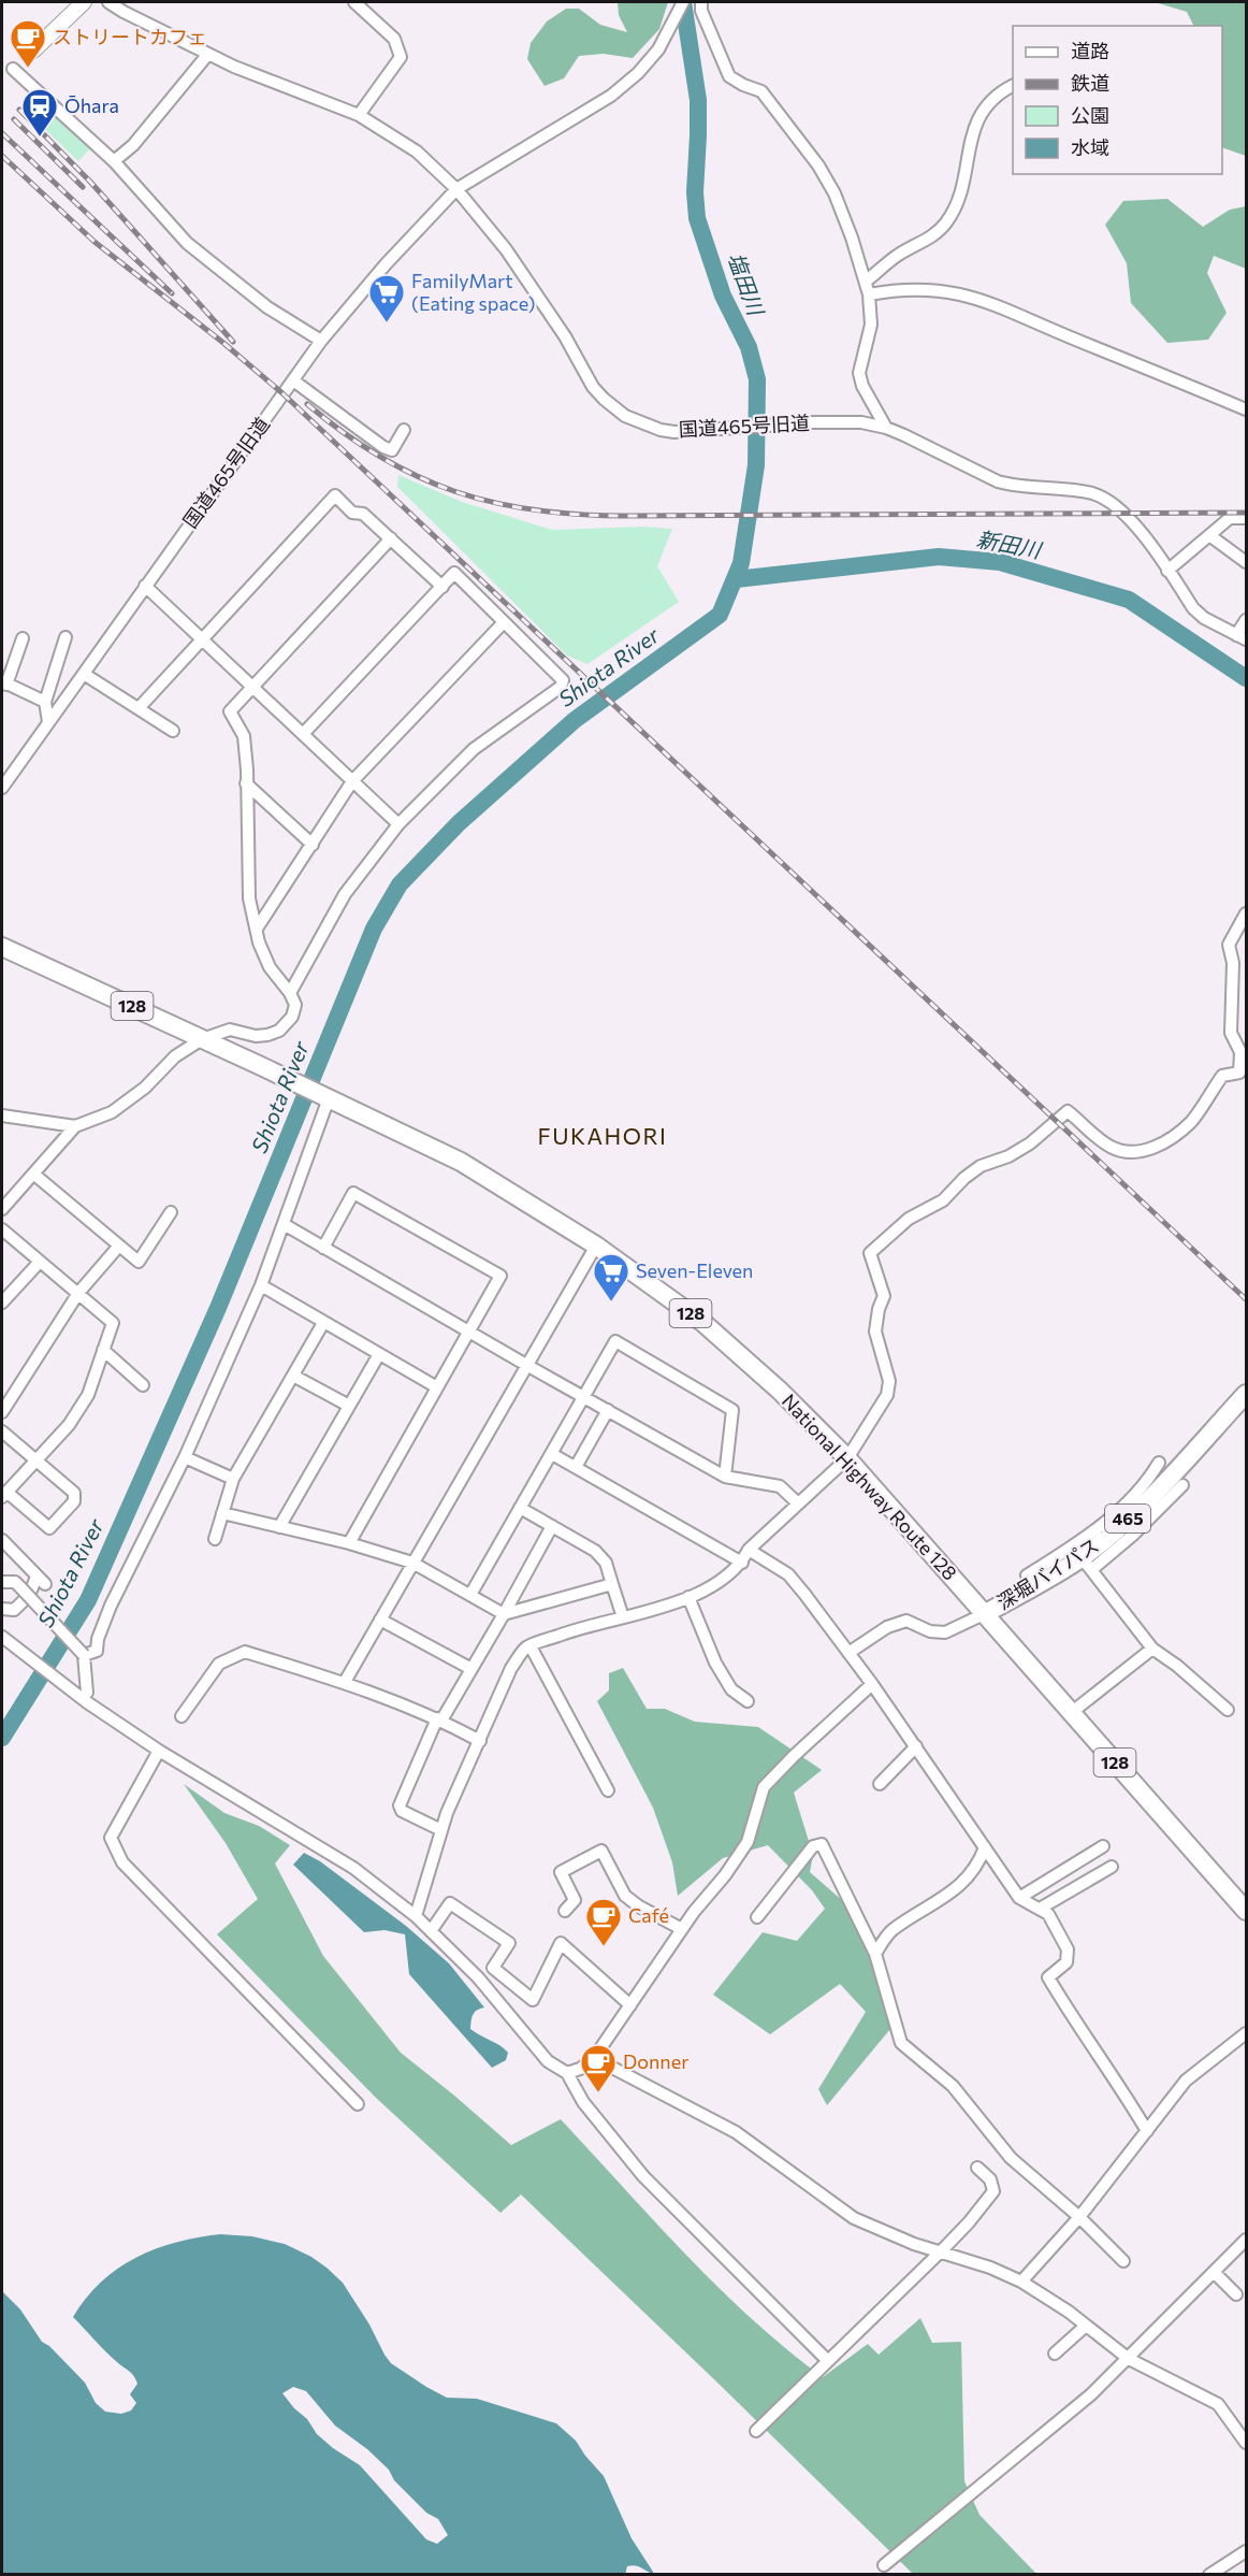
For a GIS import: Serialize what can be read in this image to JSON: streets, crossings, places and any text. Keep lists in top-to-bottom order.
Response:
{
  "streets": {
    "highway": [
      "128",
      "National Highway Route 128",
      "465",
      "深堀バイパス"
    ],
    "street": ["国道465号旧道"]
  },
  "crossings": [
    ["National Highway Route 128", "深堀バイパス"]
  ],
  "districts": ["FUKAHORI"],
  "water": ["塩田川", "新田川", "Shiota River"],
  "places": {
    "cafe": ["ストリートカフェ", "Café", "Donner"],
    "station": ["Ōhara"],
    "supermarket": ["FamilyMart (Eating space)", "Seven-Eleven"]
  },
  "legend": [
    "道路",
    "鉄道",
    "公園",
    "水域"
  ]
}
